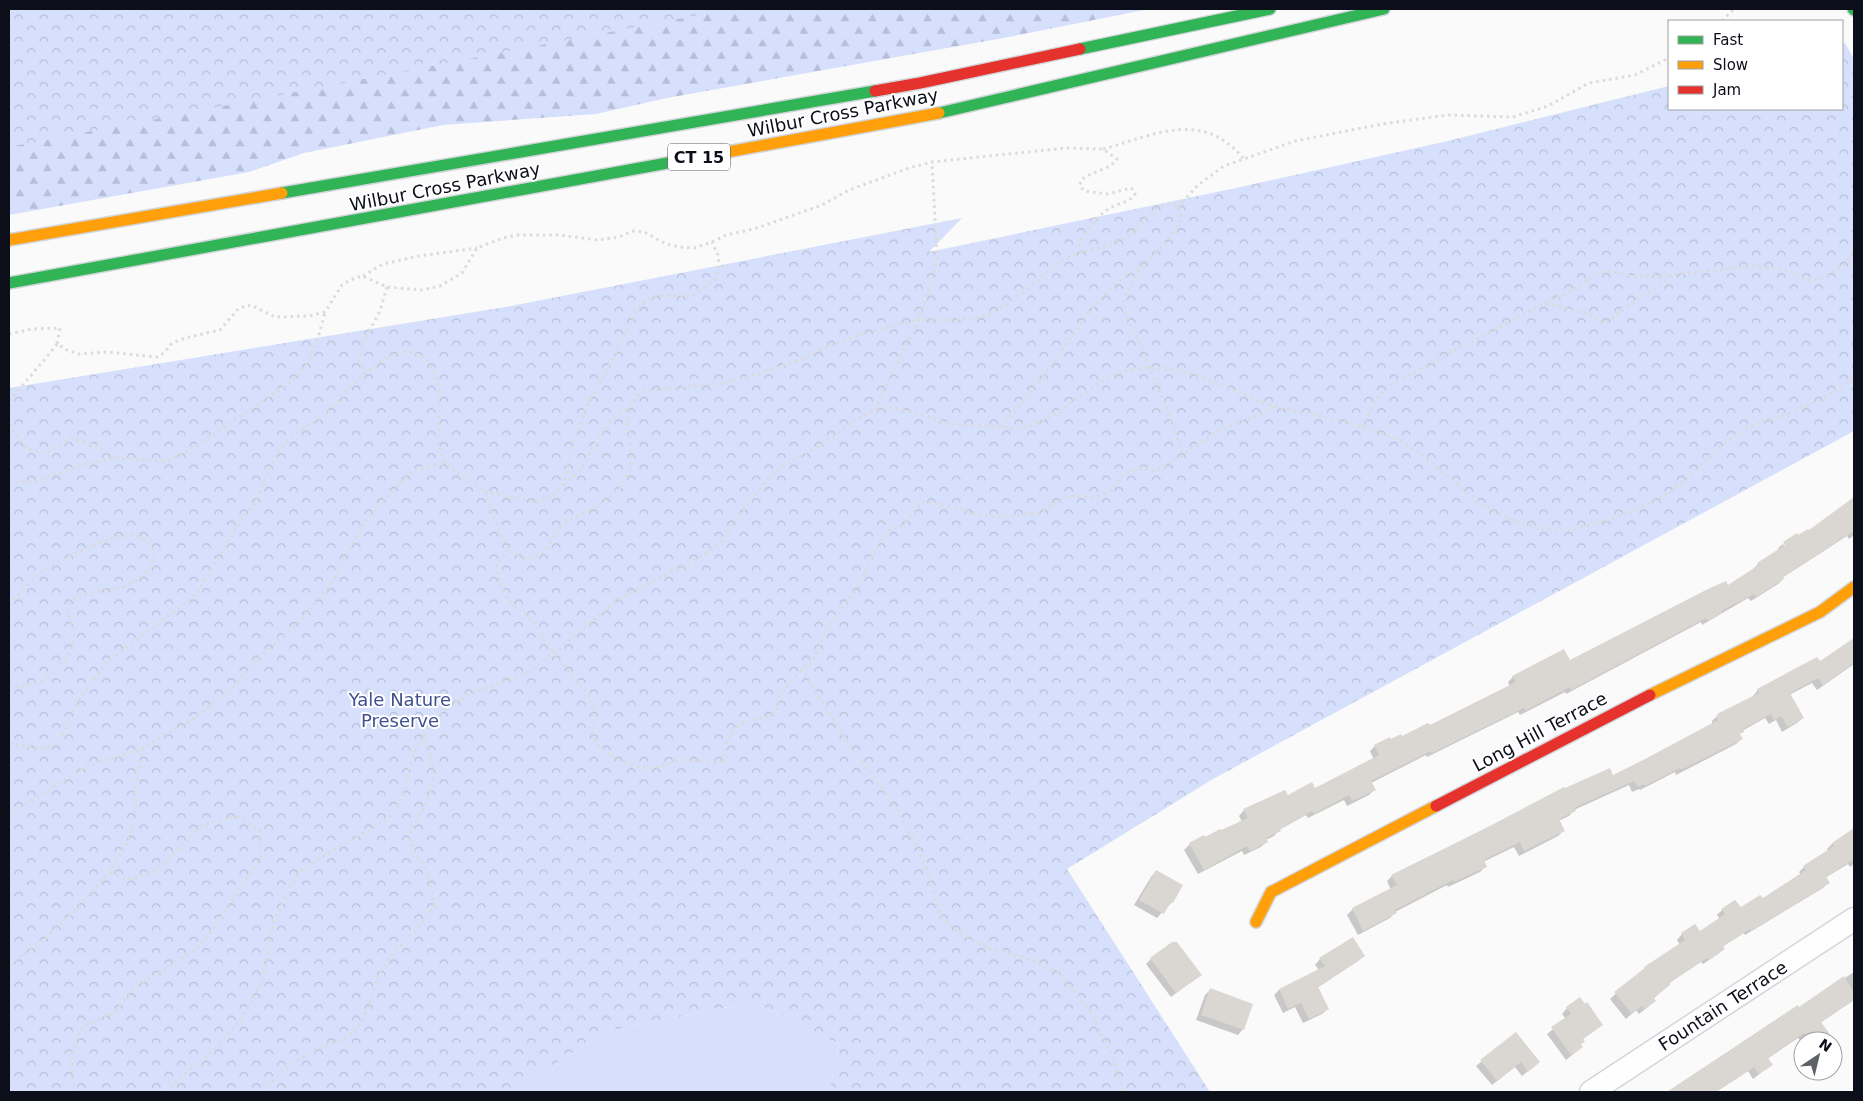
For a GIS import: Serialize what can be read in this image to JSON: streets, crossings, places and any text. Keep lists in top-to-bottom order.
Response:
{
  "streets": {
    "main road": ["Wilbur Cross Parkway", "CT 15", "Long Hill Terrace"],
    "street": ["Fountain Terrace"]
  },
  "parks": ["Yale Nature Preserve"],
  "legend": ["Fast", "Slow", "Jam"],
  "north": "top right"
}
